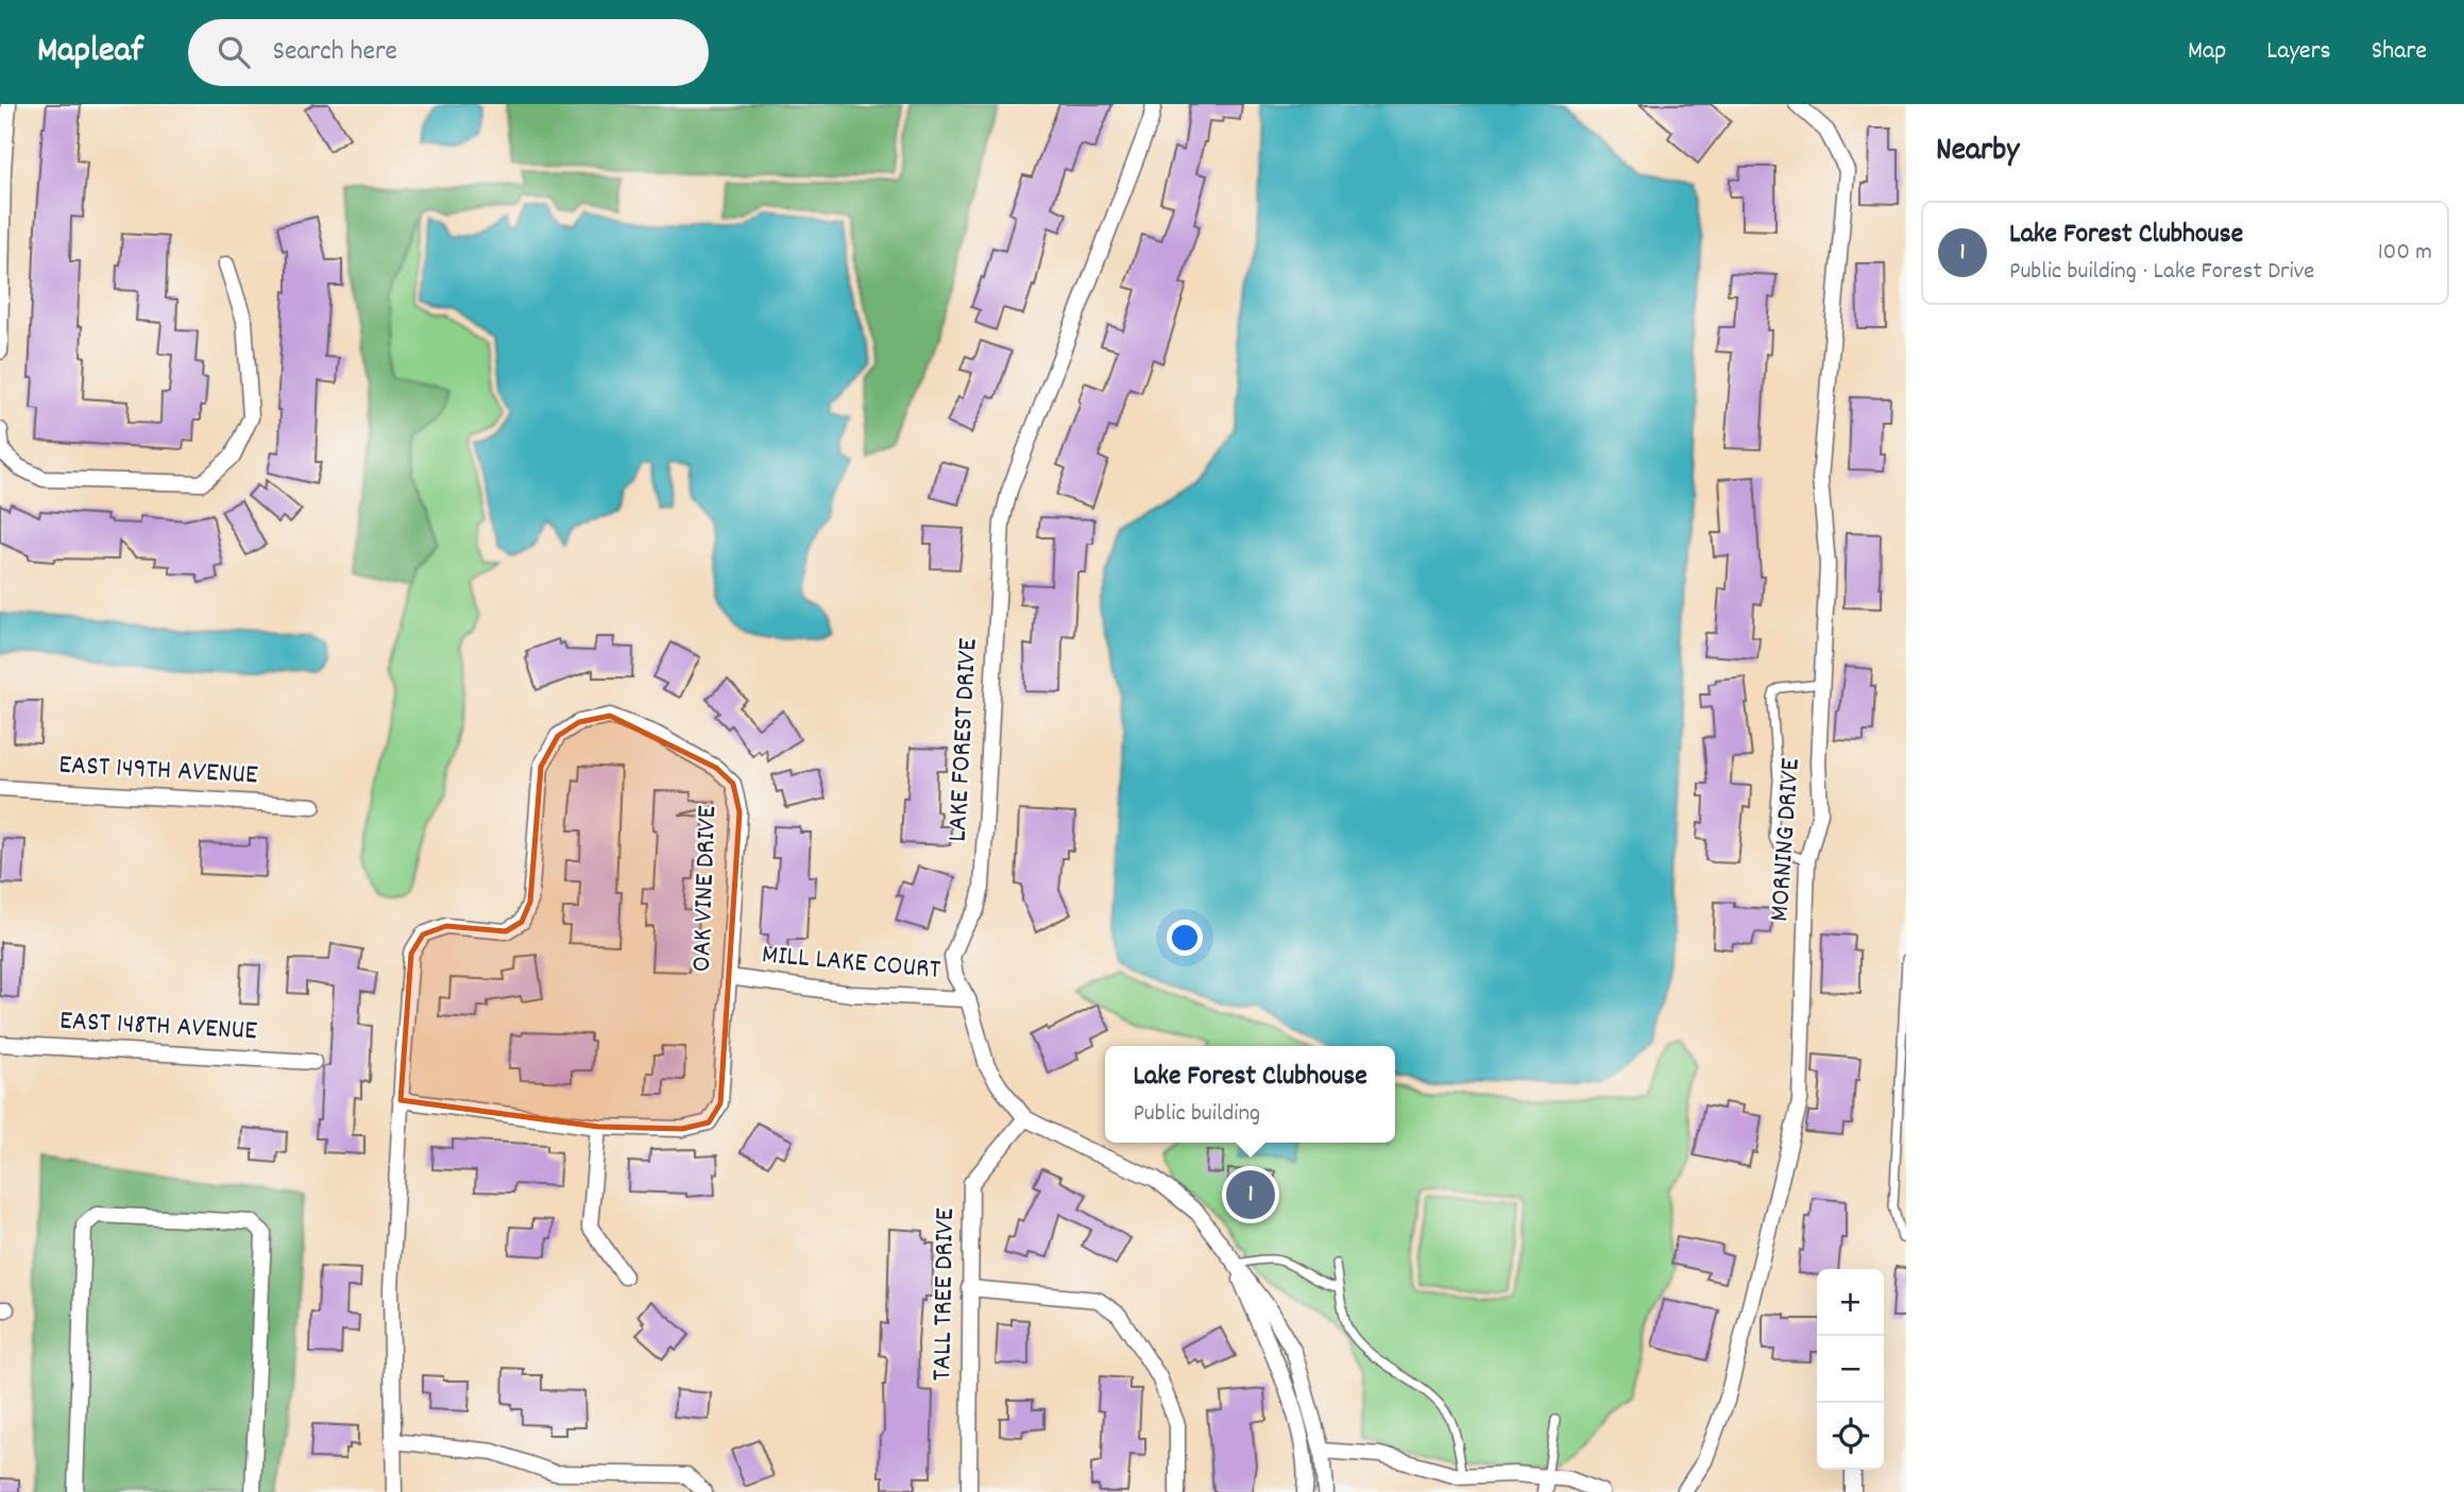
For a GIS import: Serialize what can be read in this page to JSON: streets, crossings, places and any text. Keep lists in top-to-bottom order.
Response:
{
  "streets": {
    "street": [
      "LAKE FOREST DRIVE",
      "EAST 149TH AVENUE",
      "MORNING DRIVE",
      "OAK VINE DRIVE",
      "MILL LAKE COURT",
      "EAST 148TH AVENUE",
      "TALL TREE DRIVE"
    ]
  },
  "crossings": [
    ["LAKE FOREST DRIVE", "MILL LAKE COURT"],
    ["LAKE FOREST DRIVE", "TALL TREE DRIVE"],
    ["OAK VINE DRIVE", "MILL LAKE COURT"]
  ],
  "page": {
    "header": "Mapleaf",
    "search": "Search here",
    "nav": ["Map", "Layers", "Share"],
    "heading": "Nearby",
    "list": [
      {
        "mark": "1",
        "name": "Lake Forest Clubhouse",
        "note": "Public building · Lake Forest Drive",
        "value": "100 m"
      }
    ],
    "popup": ["Lake Forest Clubhouse", "Public building"],
    "pins": "1",
    "map_buttons": ["+", "−"]
  }
}
